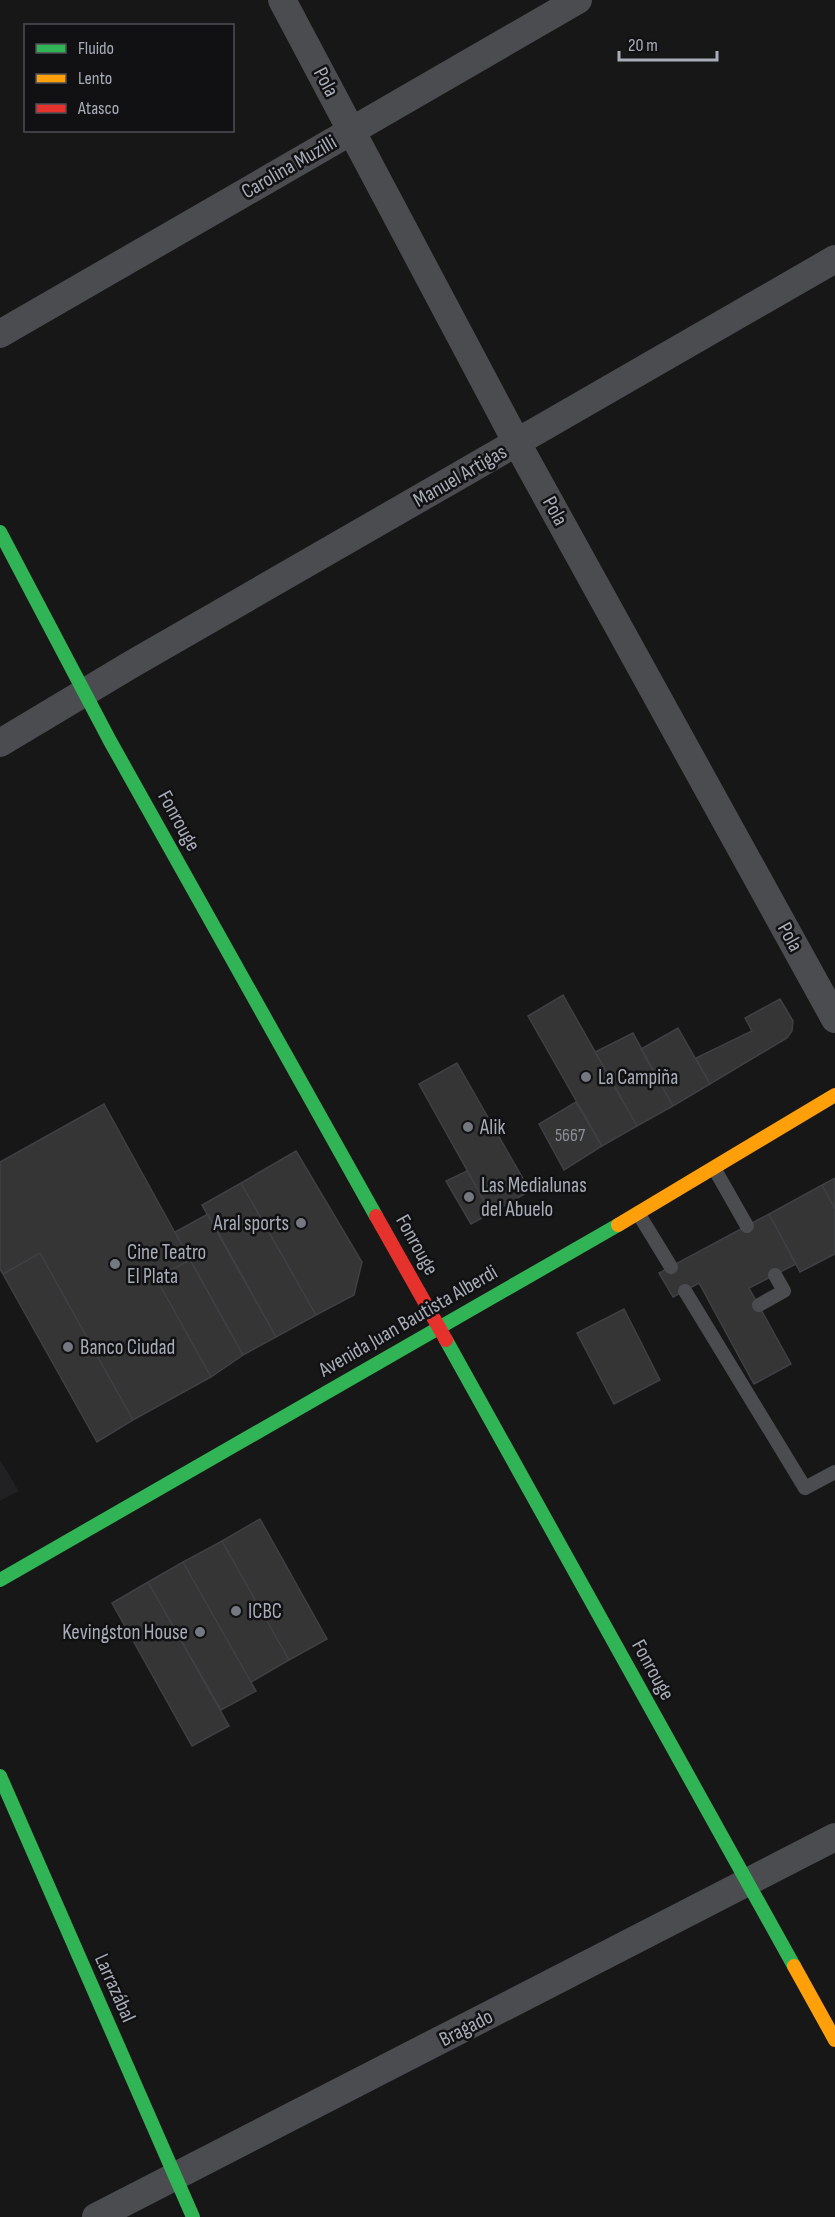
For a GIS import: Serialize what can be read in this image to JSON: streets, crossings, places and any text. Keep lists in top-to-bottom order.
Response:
{
  "streets": {
    "street": [
      "Pola",
      "Carolina Muzilli",
      "Manuel Artigas",
      "Fonrouge",
      "Avenida Juan Bautista Alberdi",
      "Larrazábal",
      "Bragado"
    ]
  },
  "crossings": [
    ["Pola", "Carolina Muzilli"],
    ["Pola", "Manuel Artigas"],
    ["Manuel Artigas", "Fonrouge"],
    ["Fonrouge", "Avenida Juan Bautista Alberdi"],
    ["Fonrouge", "Bragado"],
    ["Larrazábal", "Bragado"]
  ],
  "places": [
    "La Campiña",
    "Alik",
    "Las Medialunas del Abuelo",
    "Aral sports",
    "Cine Teatro El Plata",
    "Banco Ciudad",
    "ICBC",
    "Kevingston House"
  ],
  "house_numbers": ["5667"],
  "legend": ["Fluido", "Lento", "Atasco"],
  "scale_bar": "20 m"
}
